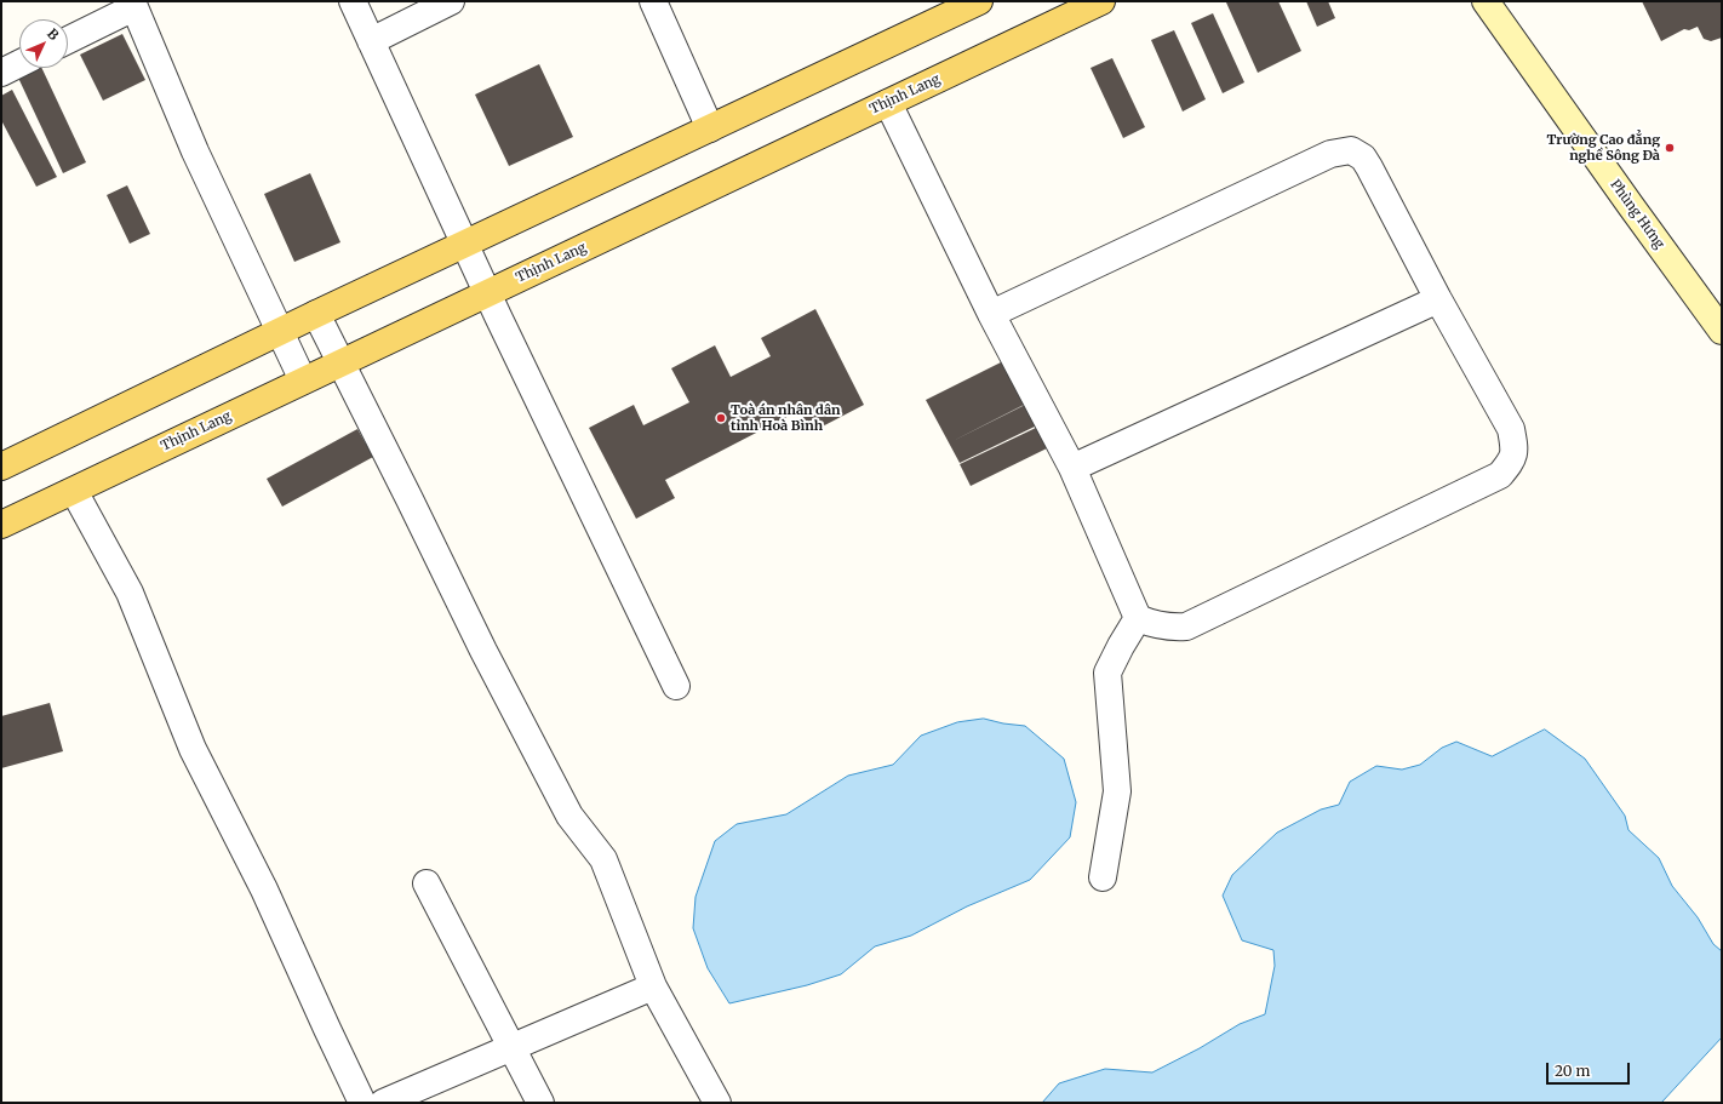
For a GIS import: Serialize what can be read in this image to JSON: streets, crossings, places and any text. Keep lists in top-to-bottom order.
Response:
{
  "streets": {
    "main road": ["Thịnh Lang"],
    "street": ["Phùng Hưng"]
  },
  "places": ["Trường Cao đẳng nghề Sông Đà", "Toà án nhân dân tỉnh Hoà Bình"],
  "scale_bar": "20 m",
  "north": "top right"
}
